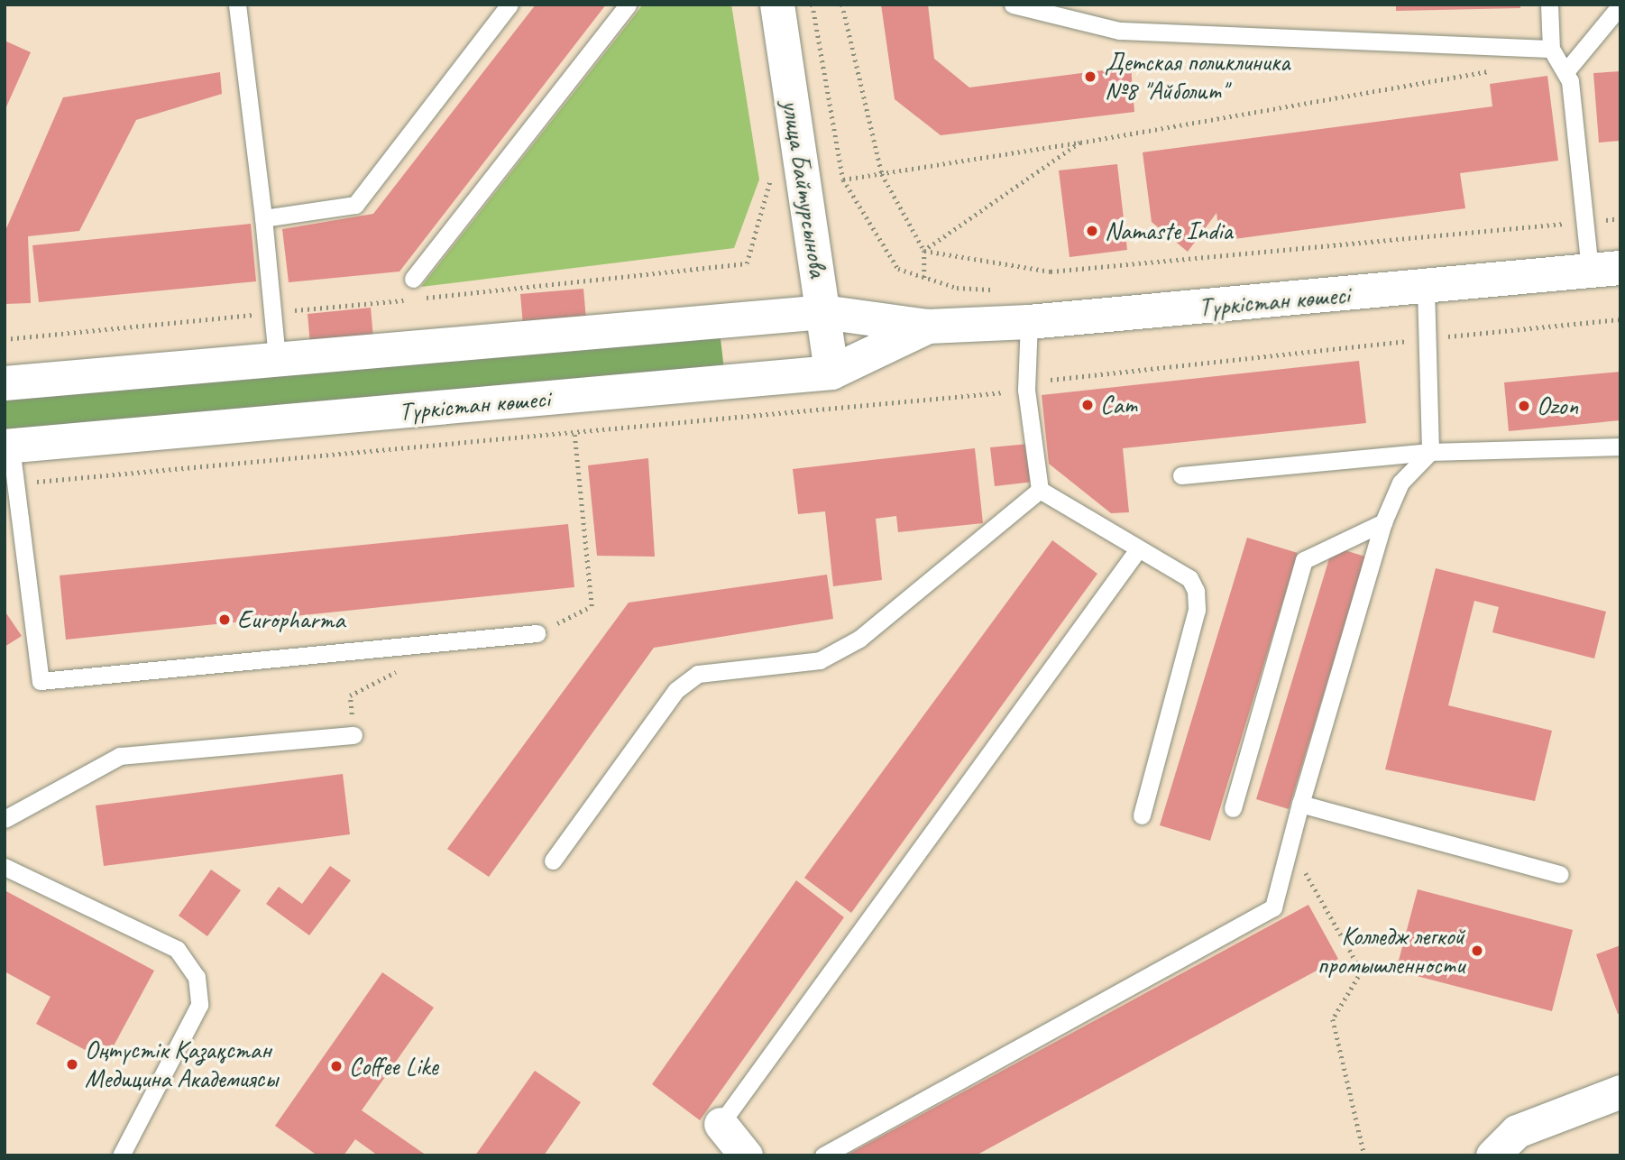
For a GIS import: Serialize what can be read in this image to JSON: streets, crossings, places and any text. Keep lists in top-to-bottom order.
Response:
{
  "streets": {
    "main road": ["улица Байтурсынова", "Түркістан көшесі"]
  },
  "crossings": [
    ["улица Байтурсынова", "Түркістан көшесі"]
  ],
  "places": [
    "Детская поликлиника №8 \"Айболит\"",
    "Namaste India",
    "Сат",
    "Ozon",
    "Europharma",
    "Колледж легкой промышленности",
    "Оңтүстік Қазақстан Медицина Академиясы",
    "Coffee Like"
  ]
}
